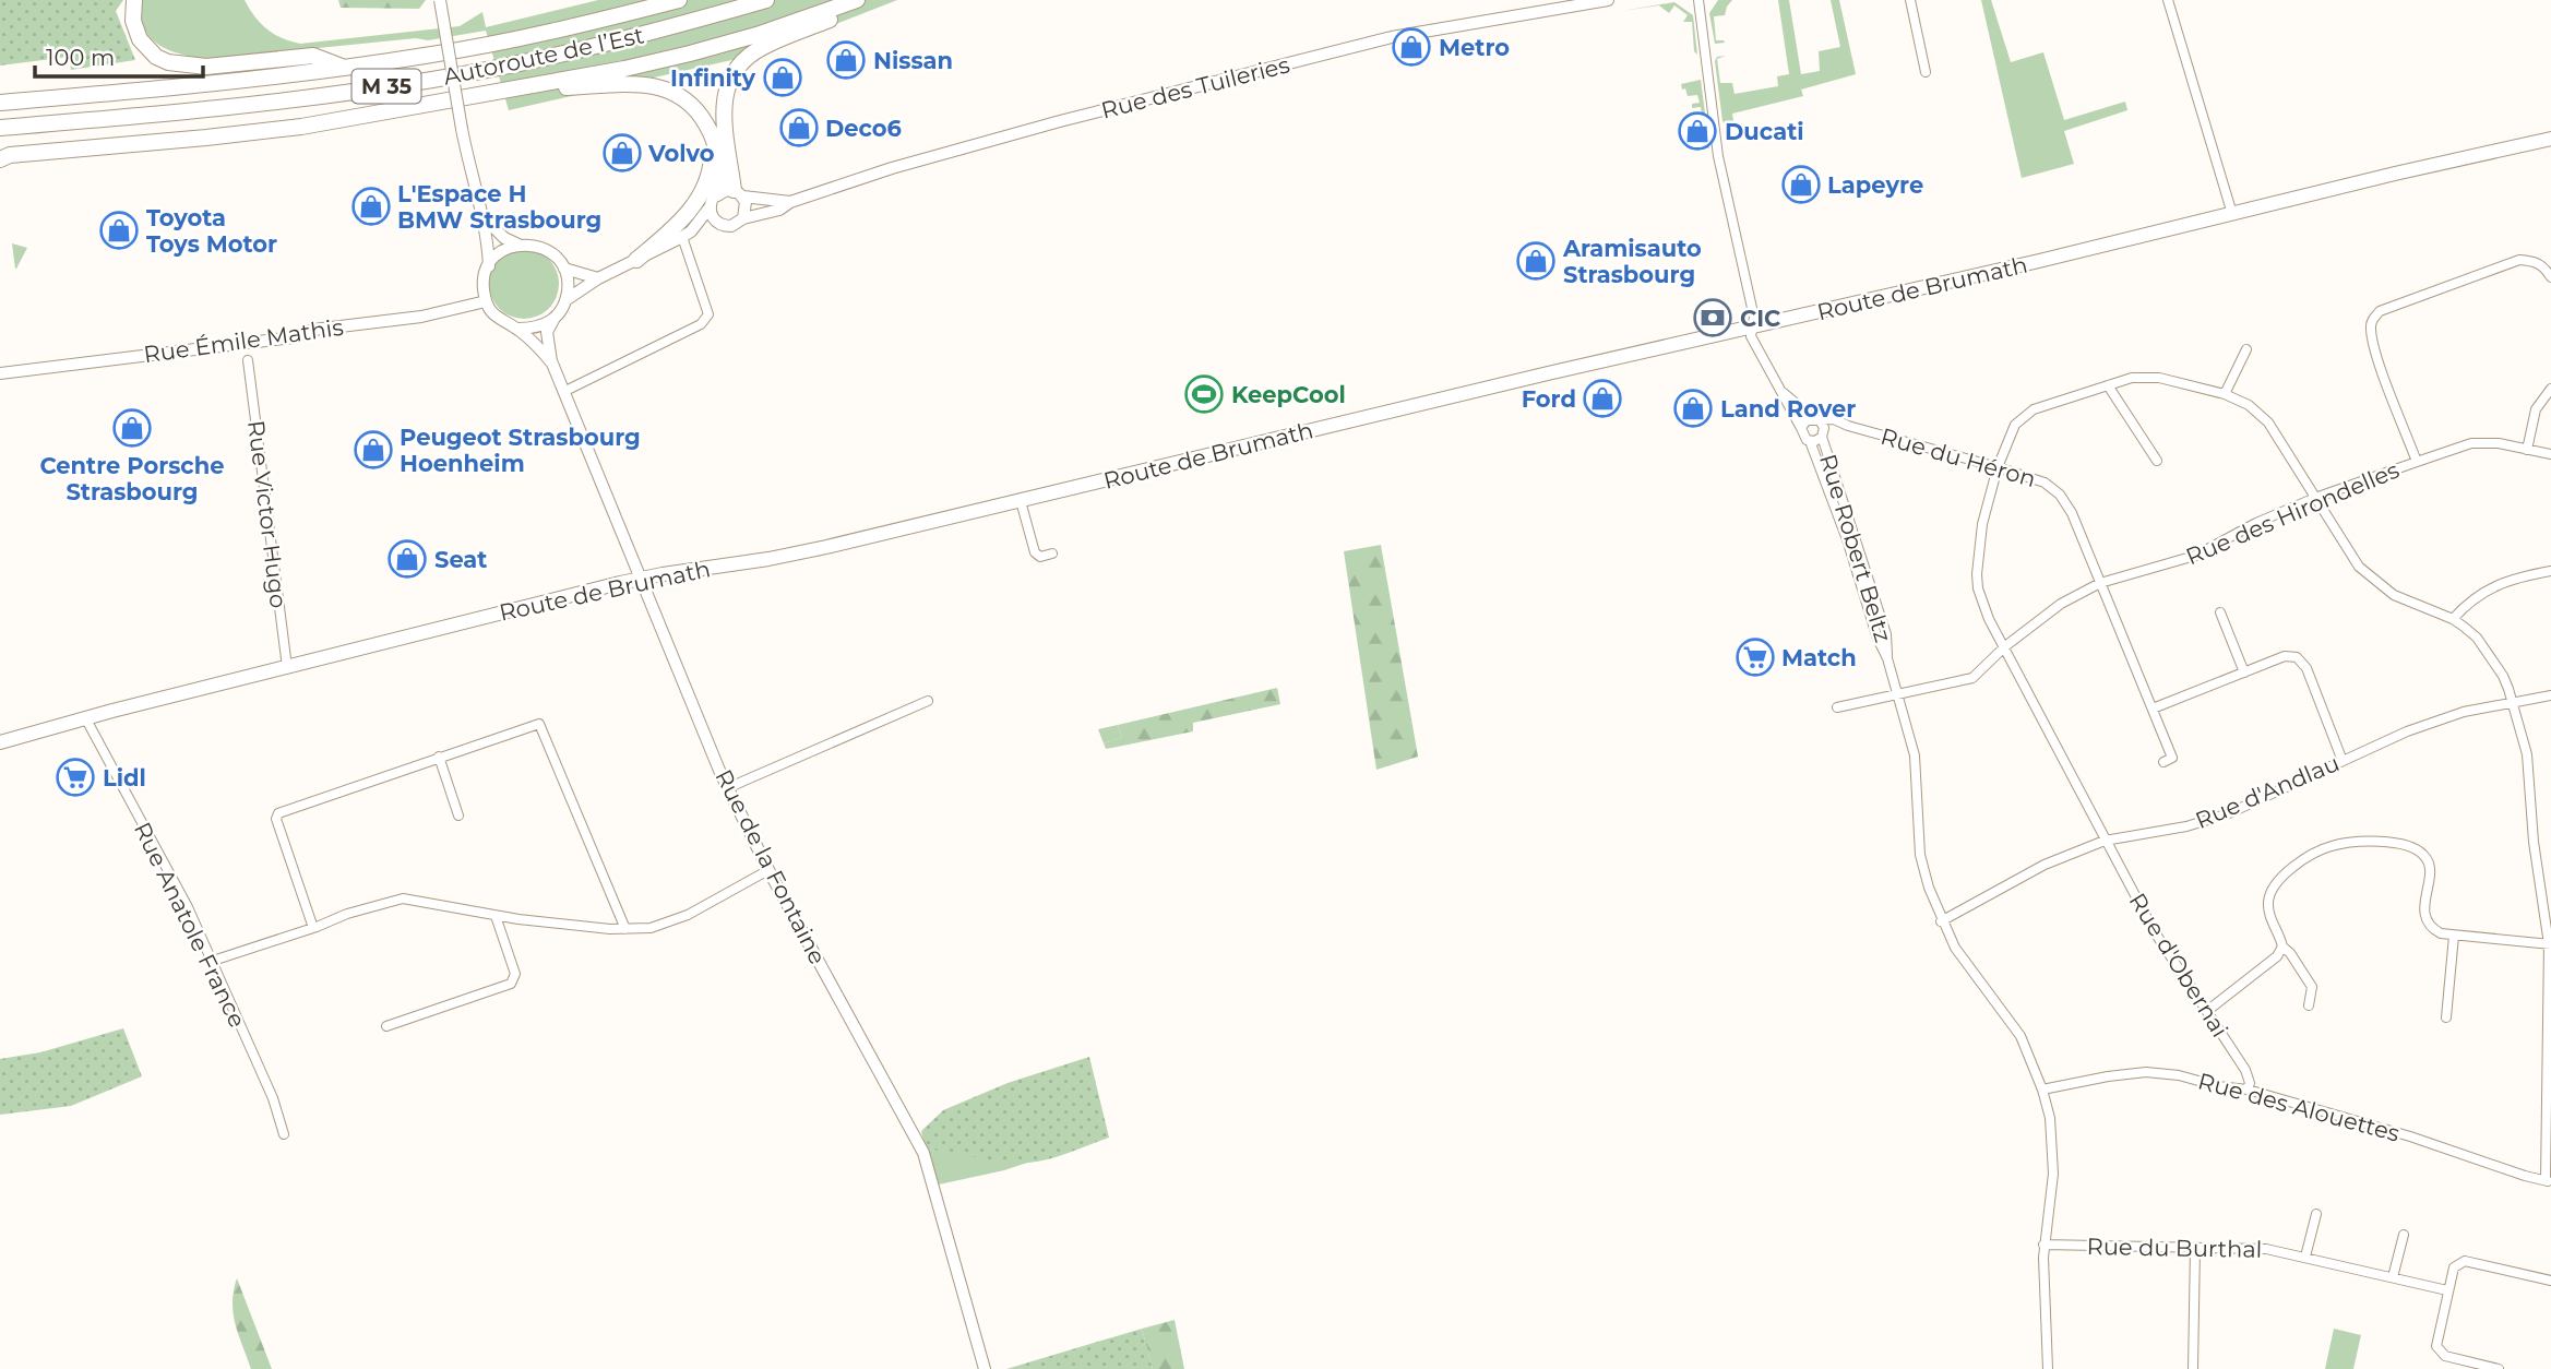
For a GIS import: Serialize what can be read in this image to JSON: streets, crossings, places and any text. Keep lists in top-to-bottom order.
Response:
{
  "streets": {
    "highway": ["Autoroute de l’Est", "M 35"],
    "main road": ["Route de Brumath"],
    "street": [
      "Rue des Tuileries",
      "Rue Émile Mathis",
      "Rue du Héron",
      "Rue des Hirondelles",
      "Rue Victor Hugo",
      "Rue Robert Beltz",
      "Rue d'Andlau",
      "Rue de la Fontaine",
      "Rue Anatole France",
      "Rue d'Obernai",
      "Rue des Alouettes",
      "Rue du Burthal"
    ]
  },
  "crossings": [
    ["Rue des Tuileries", "Rue Émile Mathis"],
    ["Rue des Tuileries", "Rue de la Fontaine"],
    ["Route de Brumath", "Rue Victor Hugo"],
    ["Route de Brumath", "Rue Robert Beltz"],
    ["Route de Brumath", "Rue de la Fontaine"],
    ["Route de Brumath", "Rue Anatole France"],
    ["Rue Émile Mathis", "Rue de la Fontaine"],
    ["Rue du Héron", "Rue des Hirondelles"],
    ["Rue du Héron", "Rue Robert Beltz"],
    ["Rue du Héron", "Rue d'Obernai"],
    ["Rue des Hirondelles", "Rue Robert Beltz"],
    ["Rue des Hirondelles", "Rue d'Obernai"],
    ["Rue Robert Beltz", "Rue d'Andlau"],
    ["Rue Robert Beltz", "Rue des Alouettes"],
    ["Rue Robert Beltz", "Rue du Burthal"],
    ["Rue d'Andlau", "Rue d'Obernai"],
    ["Rue d'Obernai", "Rue des Alouettes"]
  ],
  "places": {
    "shop": [
      "Metro",
      "Nissan",
      "Infinity",
      "Deco6",
      "Ducati",
      "Volvo",
      "Lapeyre",
      "L'Espace H BMW Strasbourg",
      "Toyota Toys Motor",
      "Aramisauto Strasbourg",
      "Ford",
      "Land Rover",
      "Centre Porsche Strasbourg",
      "Peugeot Strasbourg Hoenheim",
      "Seat"
    ],
    "bank": ["CIC"],
    "sports": ["KeepCool"],
    "supermarket": ["Match", "Lidl"]
  },
  "scale_bar": "100 m"
}
